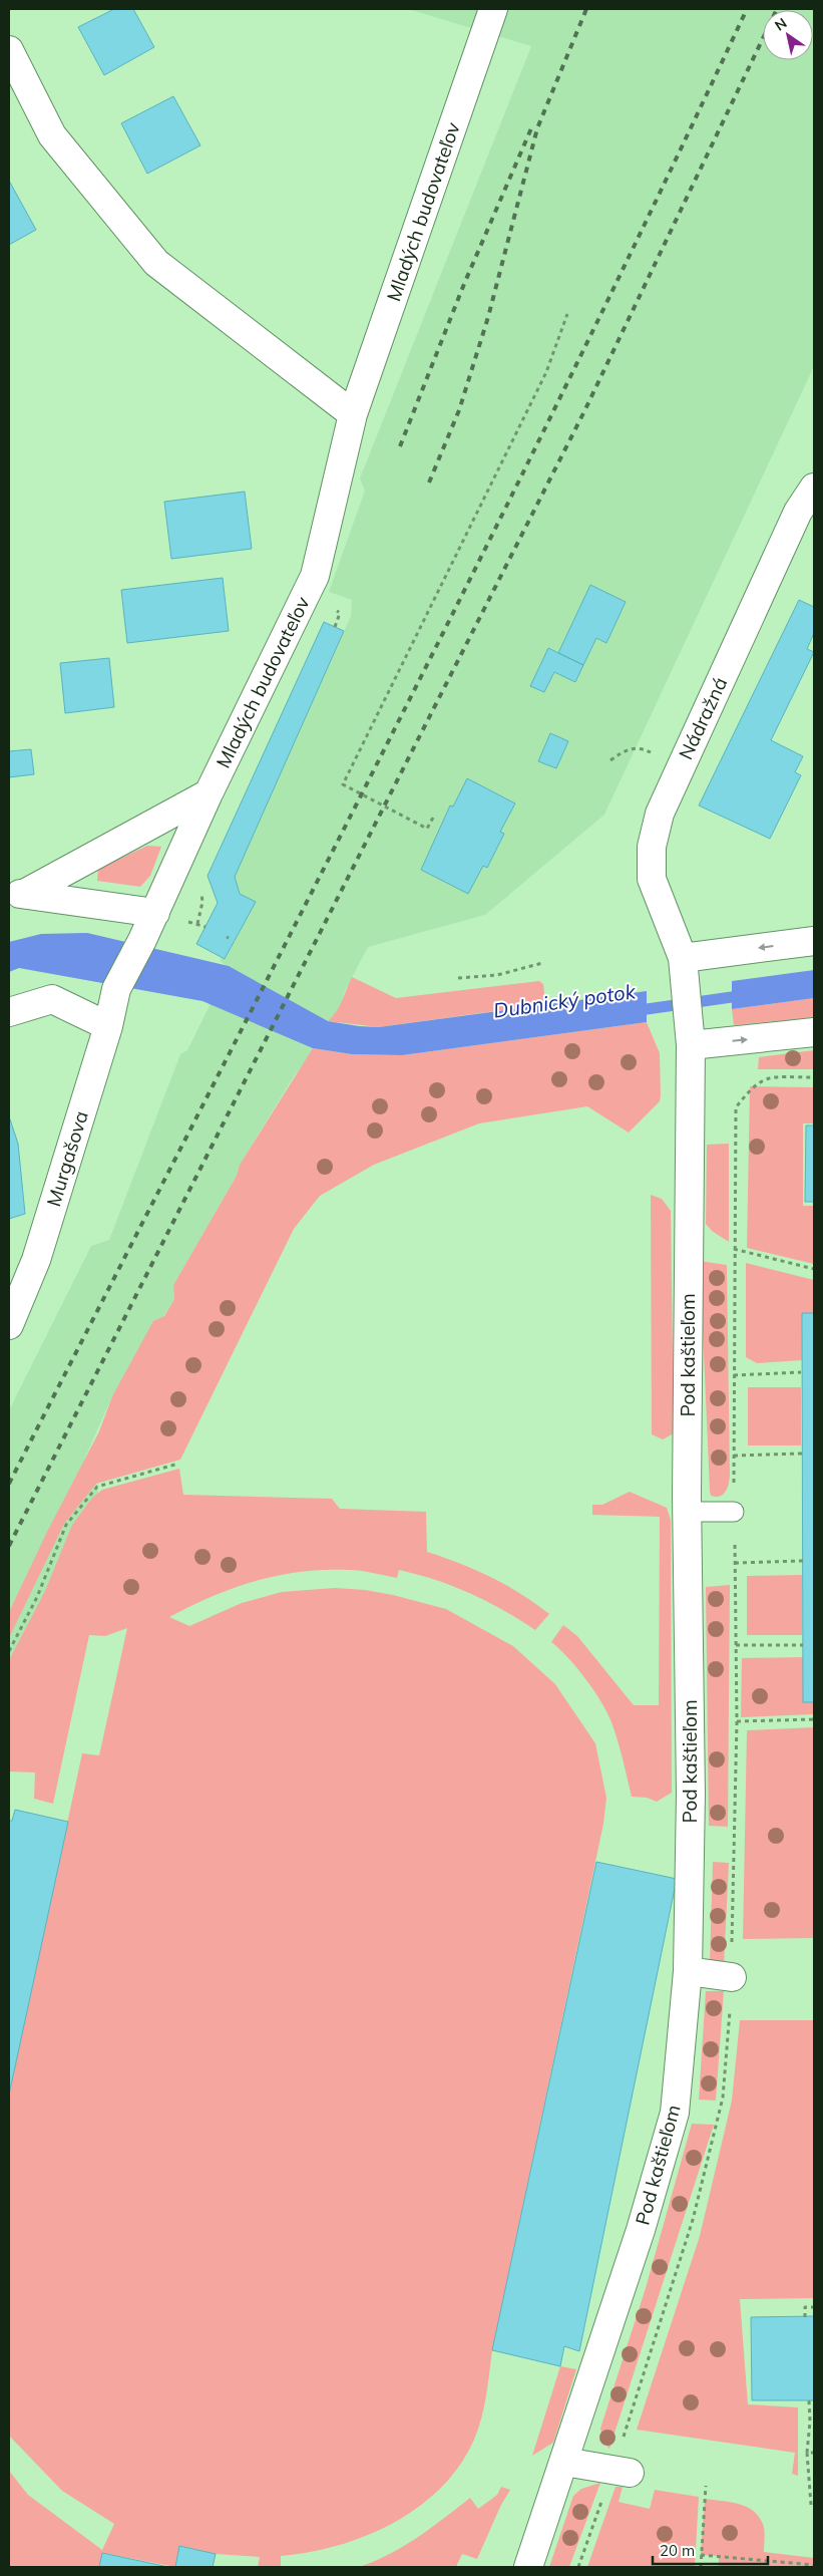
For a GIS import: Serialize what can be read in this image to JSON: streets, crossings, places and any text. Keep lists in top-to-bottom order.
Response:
{
  "streets": {
    "street": [
      "Mladých budovateľov",
      "Nádražná",
      "Murgašova",
      "Pod kaštieľom"
    ]
  },
  "crossings": [
    ["Mladých budovateľov", "Murgašova"],
    ["Nádražná", "Pod kaštieľom"]
  ],
  "water": ["Dubnický potok"],
  "scale_bar": "20 m",
  "north": "top left"
}
